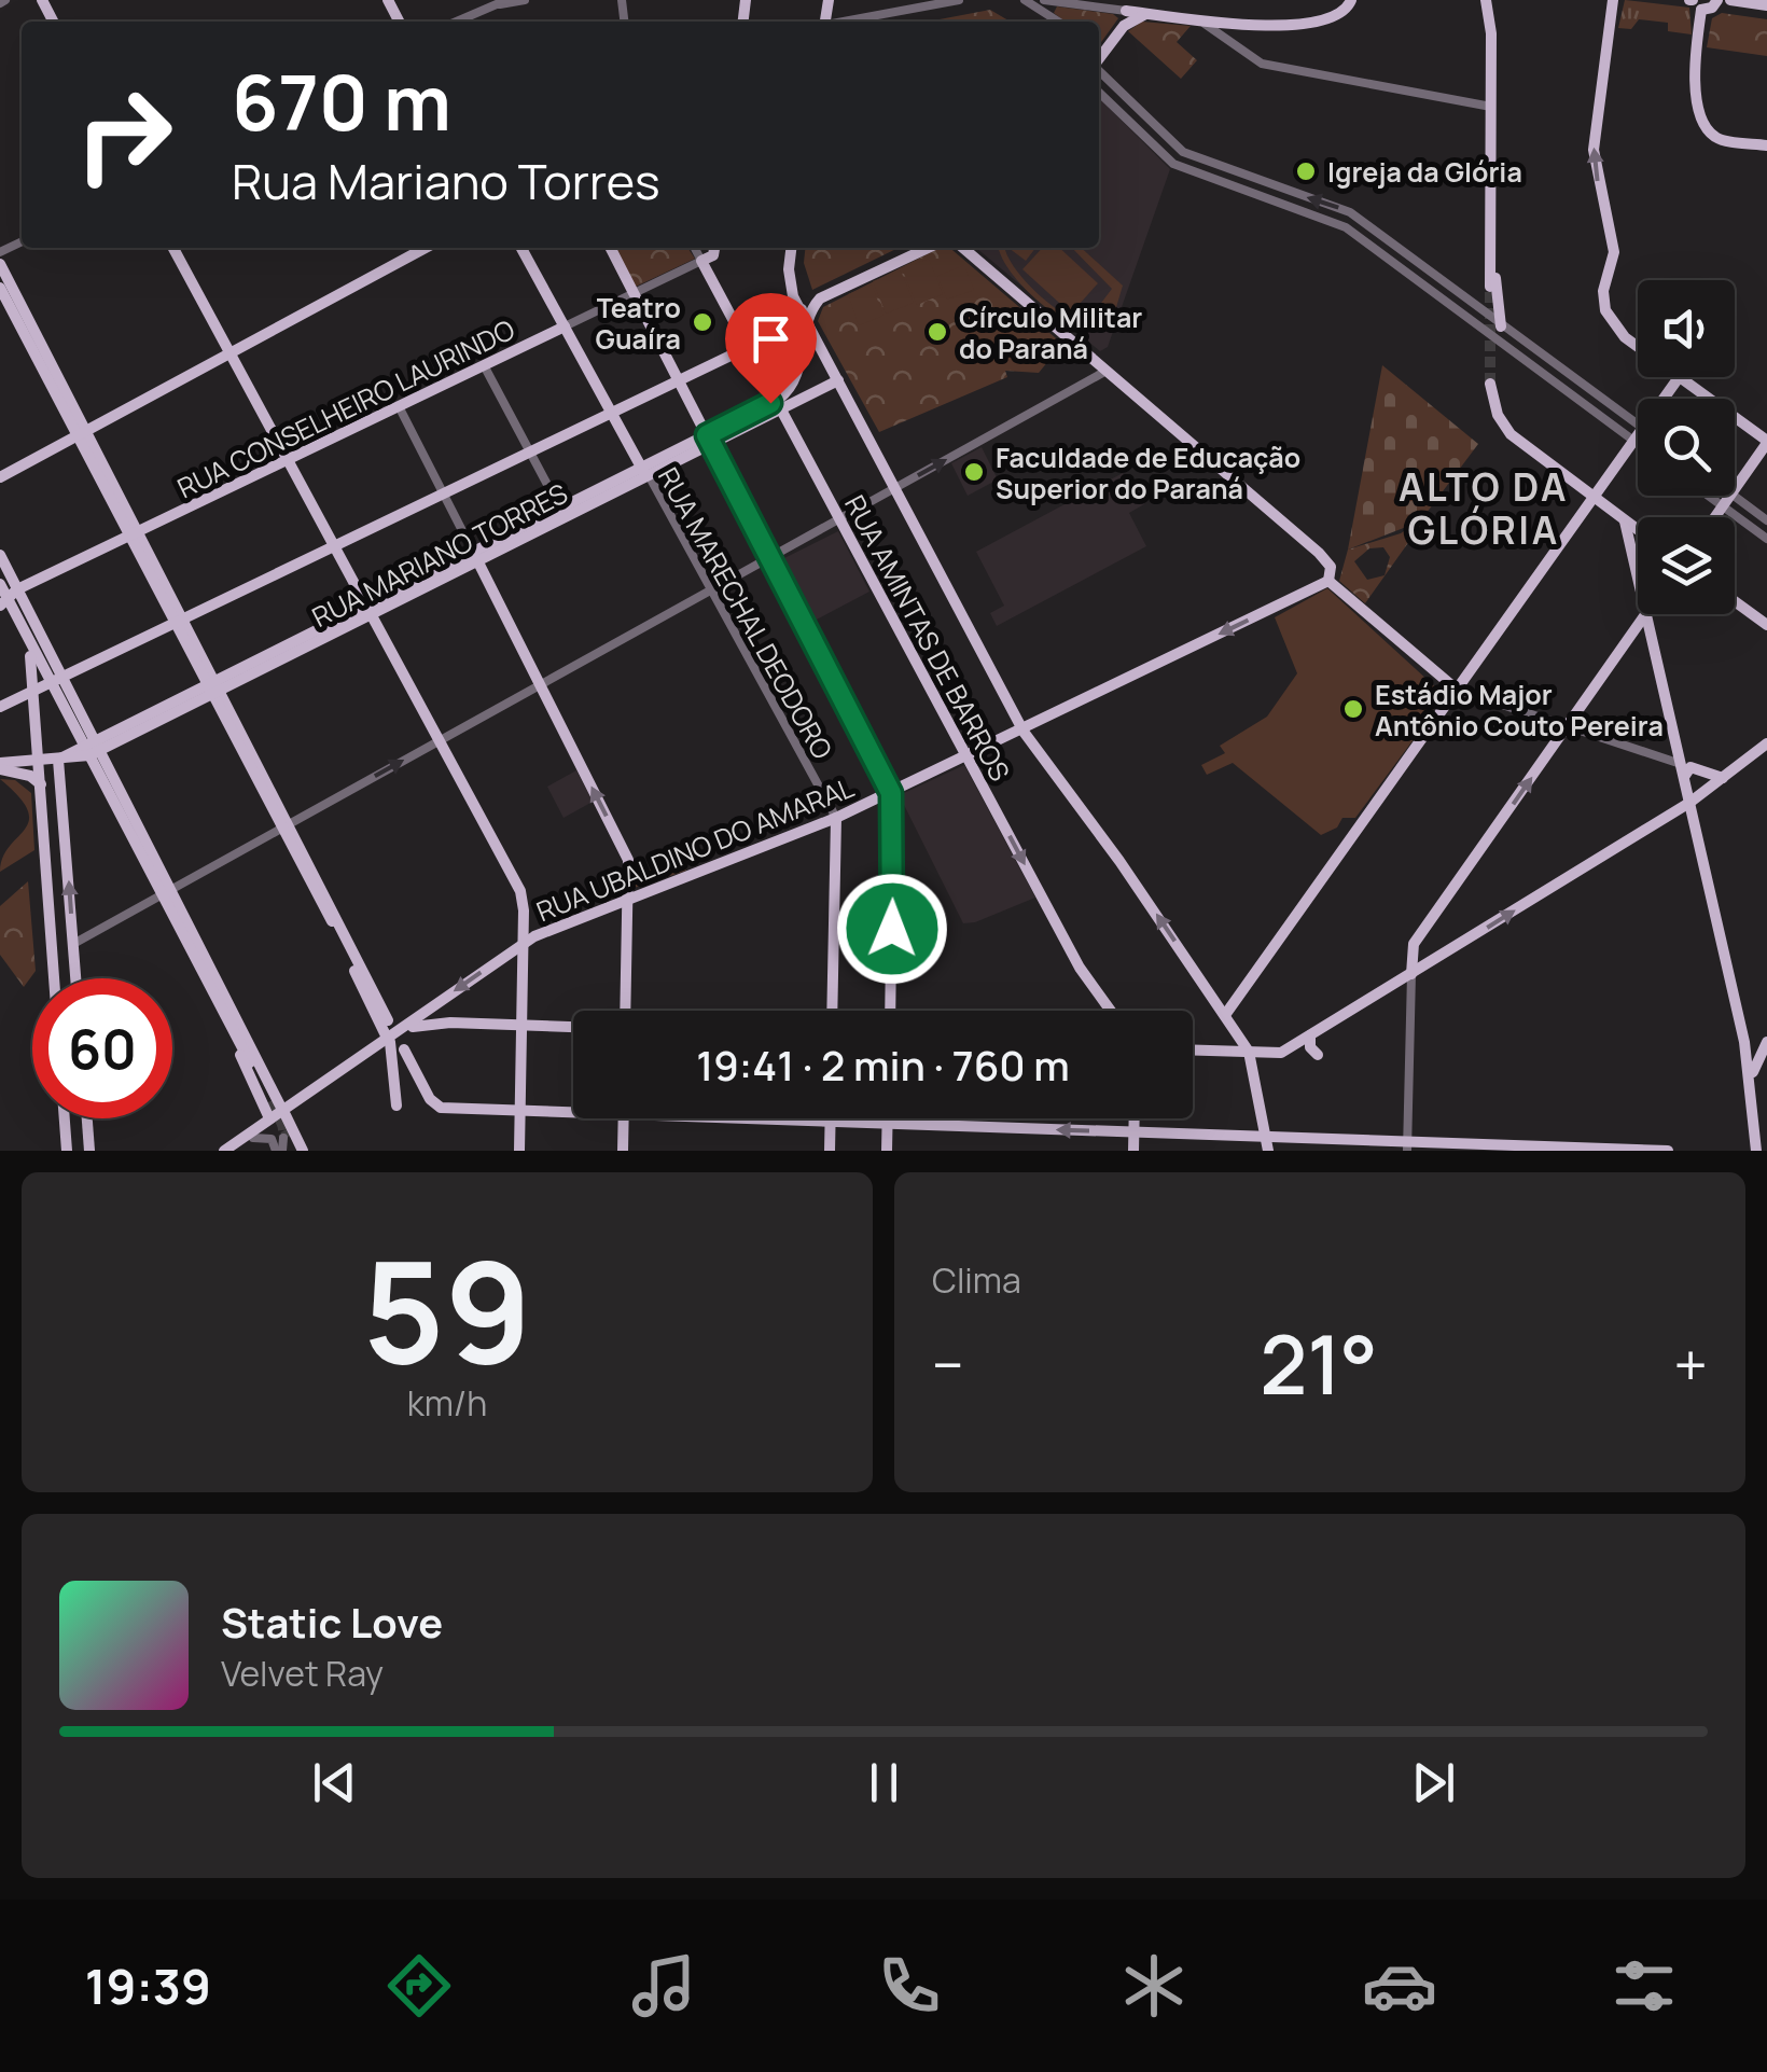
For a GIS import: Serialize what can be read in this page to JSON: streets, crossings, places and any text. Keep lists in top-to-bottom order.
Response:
{
  "streets": {
    "main road": [
      "RUA CONSELHEIRO LAURINDO",
      "RUA MARIANO TORRES",
      "RUA MARECHAL DEODORO",
      "RUA AMINTAS DE BARROS",
      "RUA UBALDINO DO AMARAL"
    ]
  },
  "crossings": [
    ["RUA CONSELHEIRO LAURINDO", "RUA MARECHAL DEODORO"],
    ["RUA CONSELHEIRO LAURINDO", "RUA AMINTAS DE BARROS"],
    ["RUA MARIANO TORRES", "RUA MARECHAL DEODORO"],
    ["RUA MARIANO TORRES", "RUA AMINTAS DE BARROS"],
    ["RUA MARECHAL DEODORO", "RUA UBALDINO DO AMARAL"],
    ["RUA AMINTAS DE BARROS", "RUA UBALDINO DO AMARAL"]
  ],
  "one_way": ["RUA UBALDINO DO AMARAL"],
  "districts": ["ALTO DA GLÓRIA"],
  "places": [
    "Igreja da Glória",
    "Teatro Guaíra",
    "Círculo Militar do Paraná",
    "Faculdade de Educação Superior do Paraná",
    "Estádio Major Antônio Couto Pereira"
  ],
  "page": {
    "turn": ["670 m", "Rua Mariano Torres"],
    "limit": "60",
    "trip": "19:41 · 2 min · 760 m",
    "tile": [
      ["59", "km/h"],
      "Clima"
    ],
    "heat": ["−", "21°", "+"],
    "song": ["Static Love", "Velvet Ray"],
    "tabs": "19:39"
  }
}
